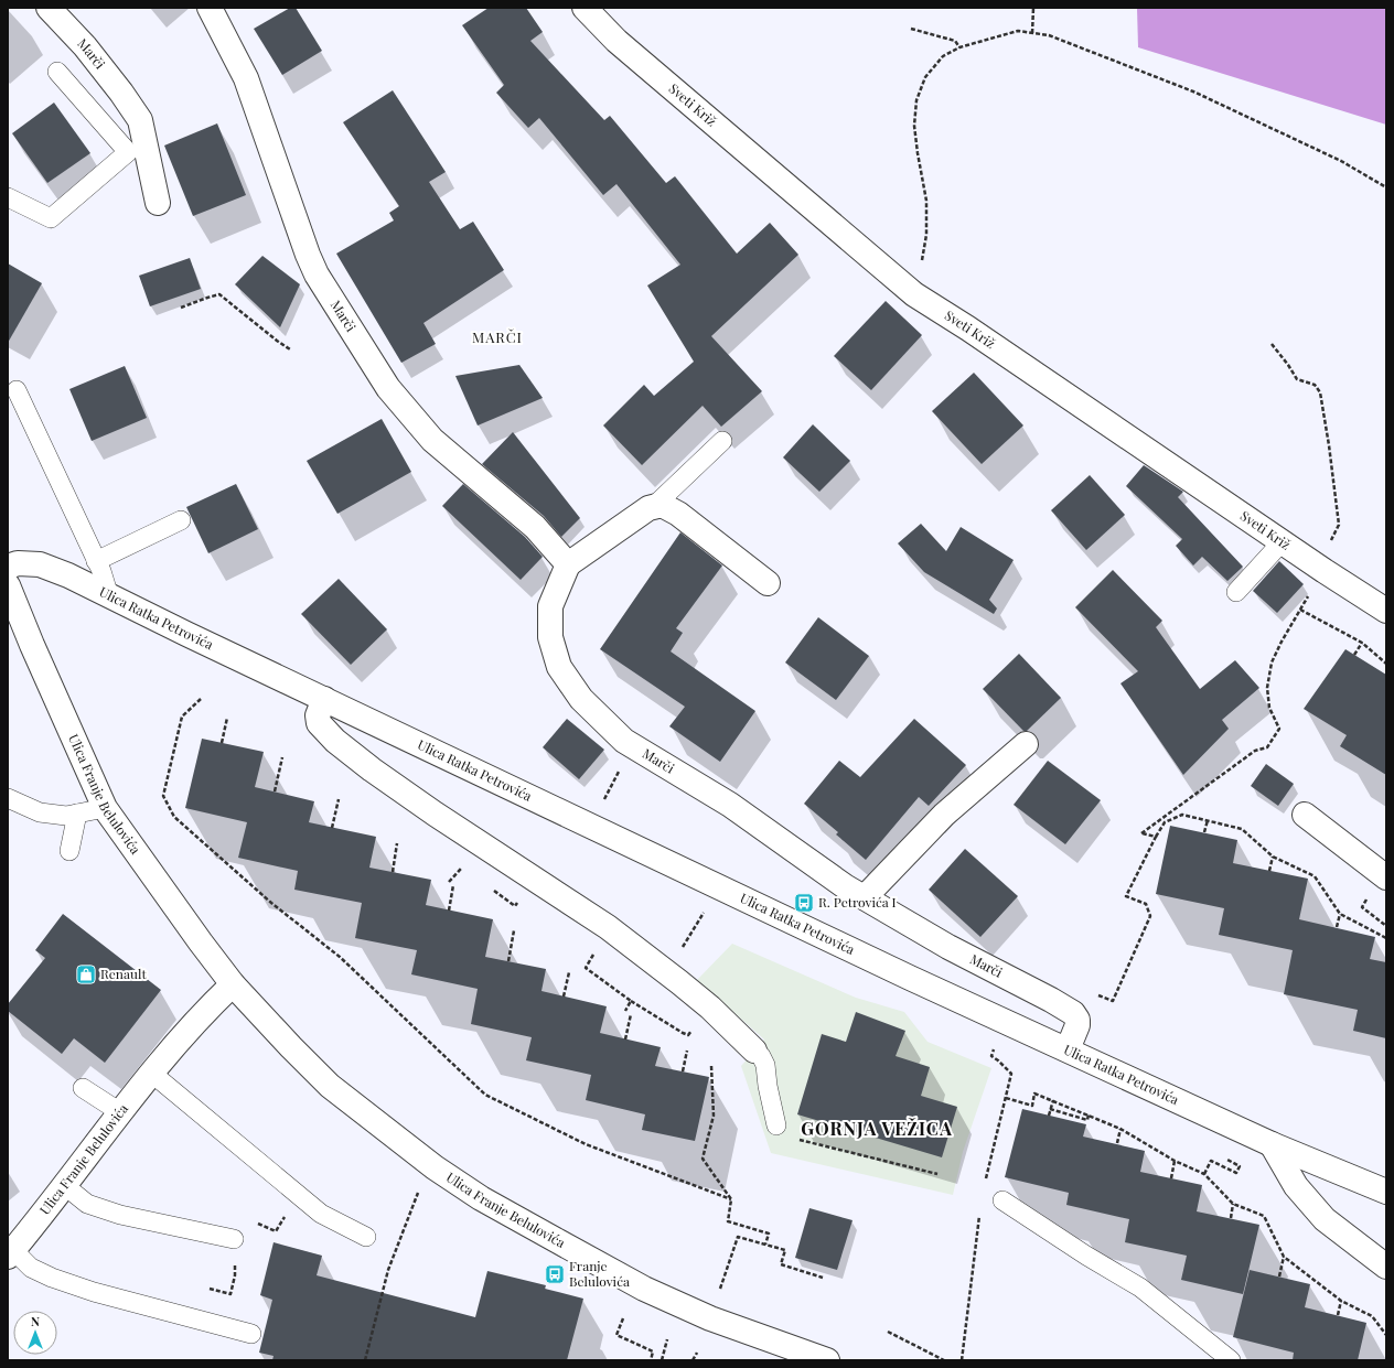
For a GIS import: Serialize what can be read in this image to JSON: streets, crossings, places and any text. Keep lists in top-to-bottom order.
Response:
{
  "streets": {
    "street": [
      "Marči",
      "Sveti Križ",
      "Ulica Ratka Petrovića",
      "Ulica Franje Belulovića"
    ]
  },
  "crossings": [
    ["Marči", "Ulica Ratka Petrovića"]
  ],
  "districts": ["MARČI", "GORNJA VEŽICA"],
  "places": {
    "bus stop": ["R. Petrovića I", "Franje Belulovića"],
    "shop": ["Renault"]
  },
  "north": "top"
}
